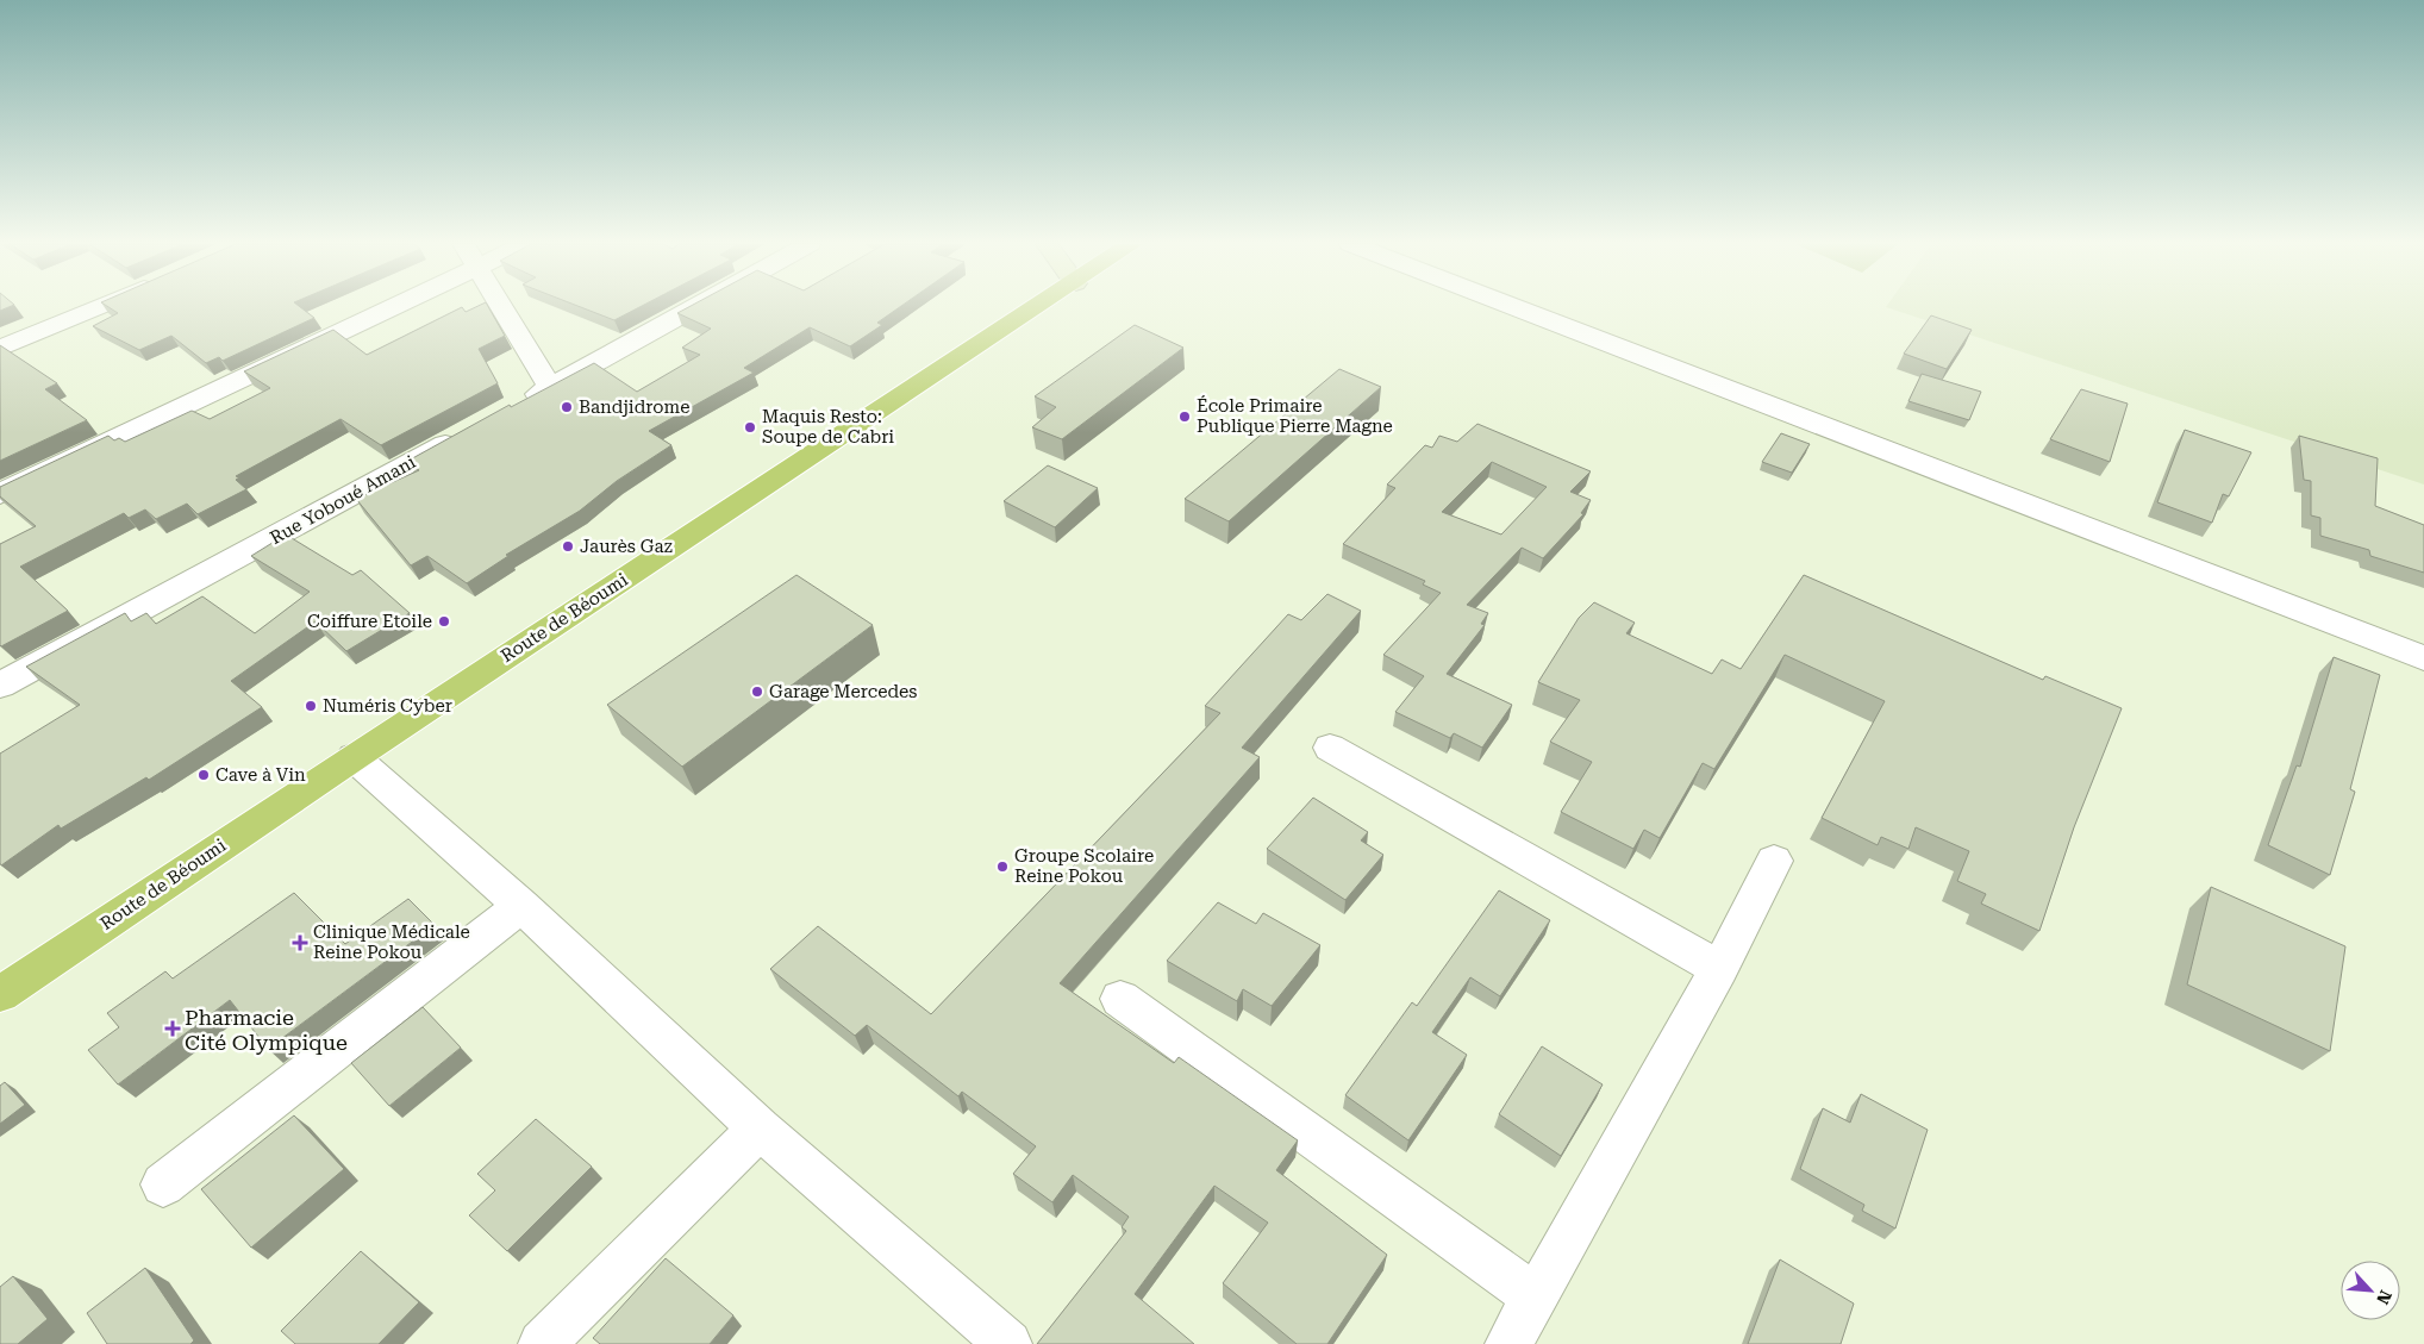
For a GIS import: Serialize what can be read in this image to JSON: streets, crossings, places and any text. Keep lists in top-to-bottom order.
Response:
{
  "streets": {
    "main road": ["Route de Béoumi"],
    "street": ["Rue Yoboué Amani"]
  },
  "places": {
    "other": [
      "Bandjidrome",
      "École Primaire Publique Pierre Magne",
      "Maquis Resto: Soupe de Cabri",
      "Jaurès Gaz",
      "Coiffure Etoile",
      "Garage Mercedes",
      "Numéris Cyber",
      "Cave à Vin",
      "Groupe Scolaire Reine Pokou"
    ],
    "health": ["Clinique Médicale Reine Pokou", "Pharmacie Cité Olympique"]
  },
  "north": "bottom right"
}
